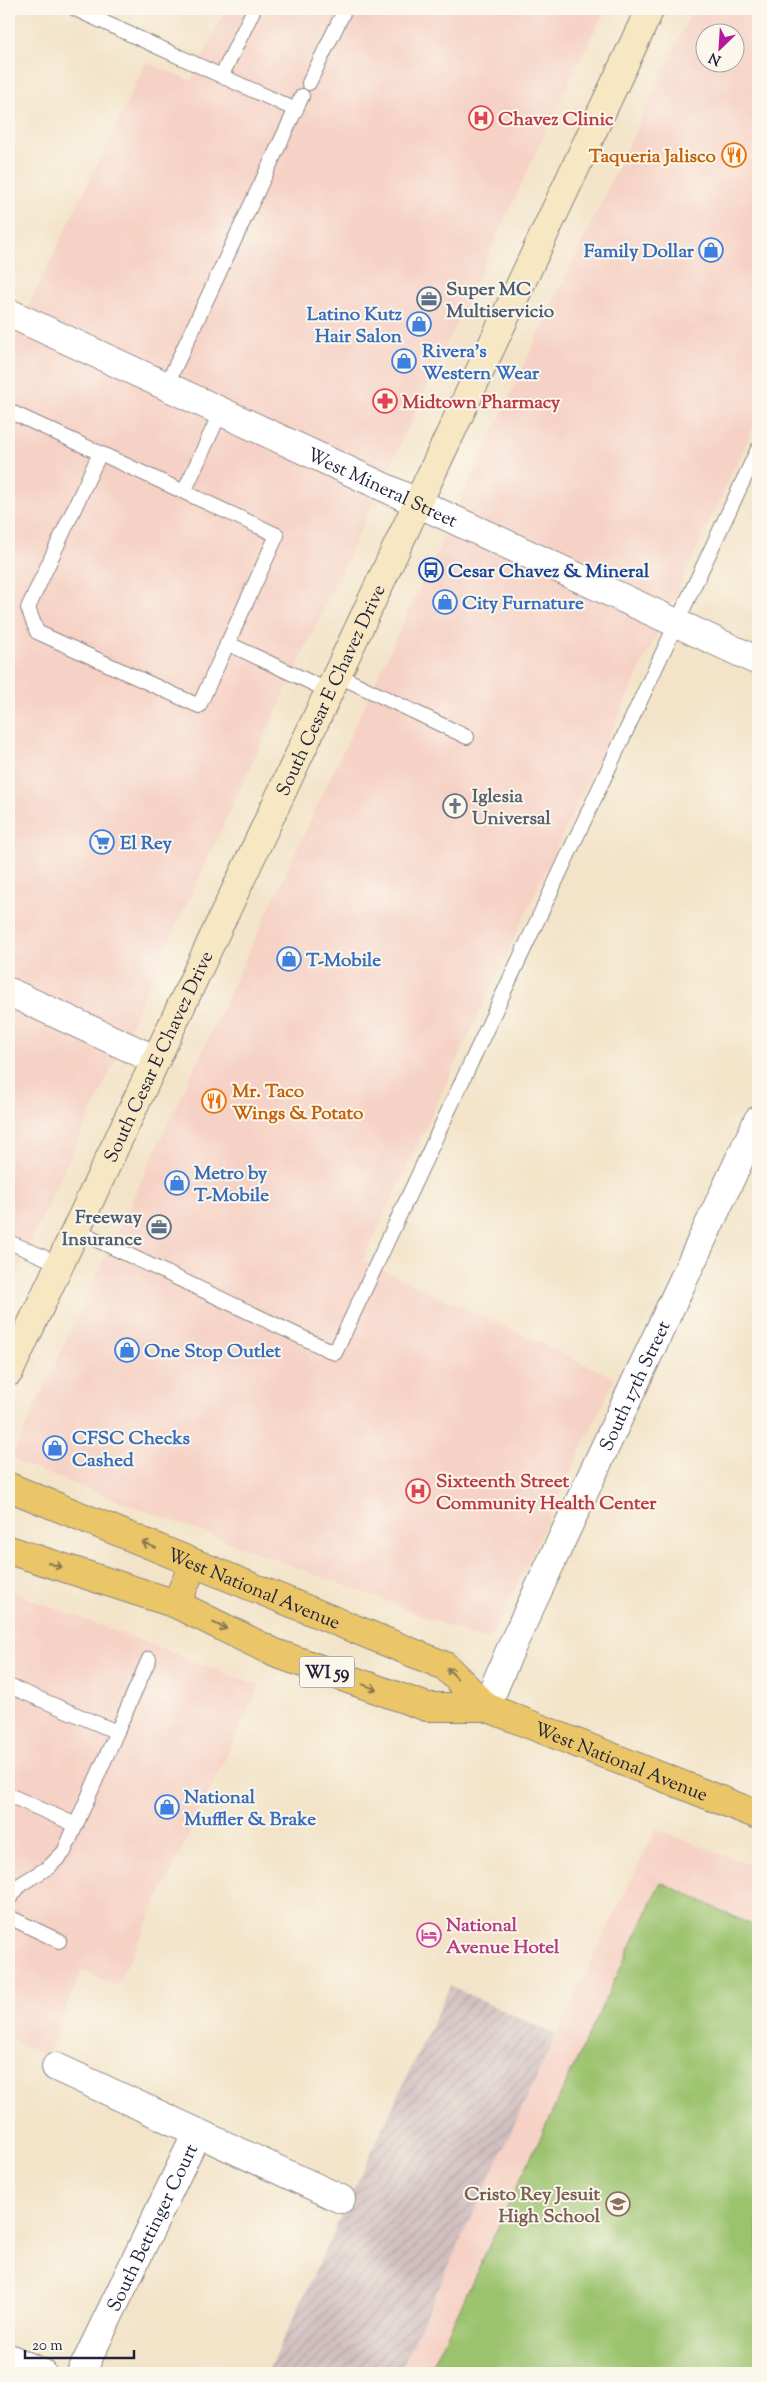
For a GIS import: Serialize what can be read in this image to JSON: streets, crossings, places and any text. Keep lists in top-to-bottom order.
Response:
{
  "streets": {
    "main road": ["South Cesar E Chavez Drive", "West National Avenue", "WI 59"],
    "street": ["West Mineral Street", "South 17th Street", "South Bettinger Court"]
  },
  "crossings": [
    ["West Mineral Street", "South Cesar E Chavez Drive"],
    ["South 17th Street", "West National Avenue"]
  ],
  "places": {
    "hospital": ["Chavez Clinic", "Sixteenth Street Community Health Center"],
    "restaurant": ["Taqueria Jalisco", "Mr. Taco Wings & Potato"],
    "shop": [
      "Family Dollar",
      "Latino Kutz Hair Salon",
      "Rivera's Western Wear",
      "City Furnature",
      "T-Mobile",
      "Metro by T-Mobile",
      "One Stop Outlet",
      "CFSC Checks Cashed",
      "National Muffler & Brake"
    ],
    "office": ["Super MC Multiservicio", "Freeway Insurance"],
    "pharmacy": ["Midtown Pharmacy"],
    "bus stop": ["Cesar Chavez & Mineral"],
    "church": ["Iglesia Universal"],
    "supermarket": ["El Rey"],
    "hotel": ["National Avenue Hotel"],
    "school or university": ["Cristo Rey Jesuit High School"]
  },
  "scale_bar": "20 m",
  "north": "bottom left"
}
